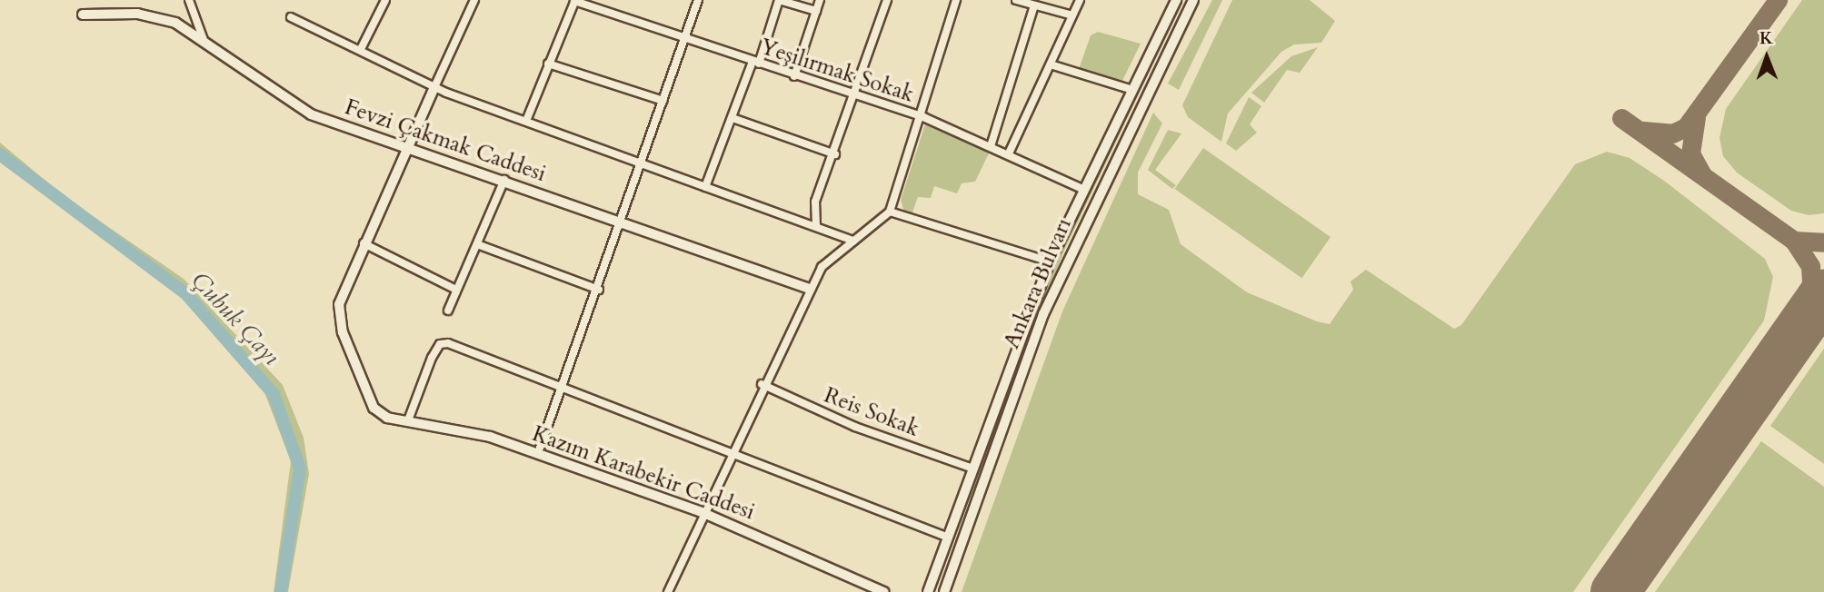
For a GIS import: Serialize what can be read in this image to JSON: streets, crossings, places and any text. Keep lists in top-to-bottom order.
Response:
{
  "streets": {
    "street": [
      "Yeşilırmak Sokak",
      "Fevzi Çakmak Caddesi",
      "Ankara Bulvarı",
      "Reis Sokak",
      "Kazım Karabekir Caddesi"
    ]
  },
  "crossings": [
    ["Yeşilırmak Sokak", "Ankara Bulvarı"],
    ["Ankara Bulvarı", "Reis Sokak"]
  ],
  "water": ["Çubuk Çayı"],
  "north": "top"
}
